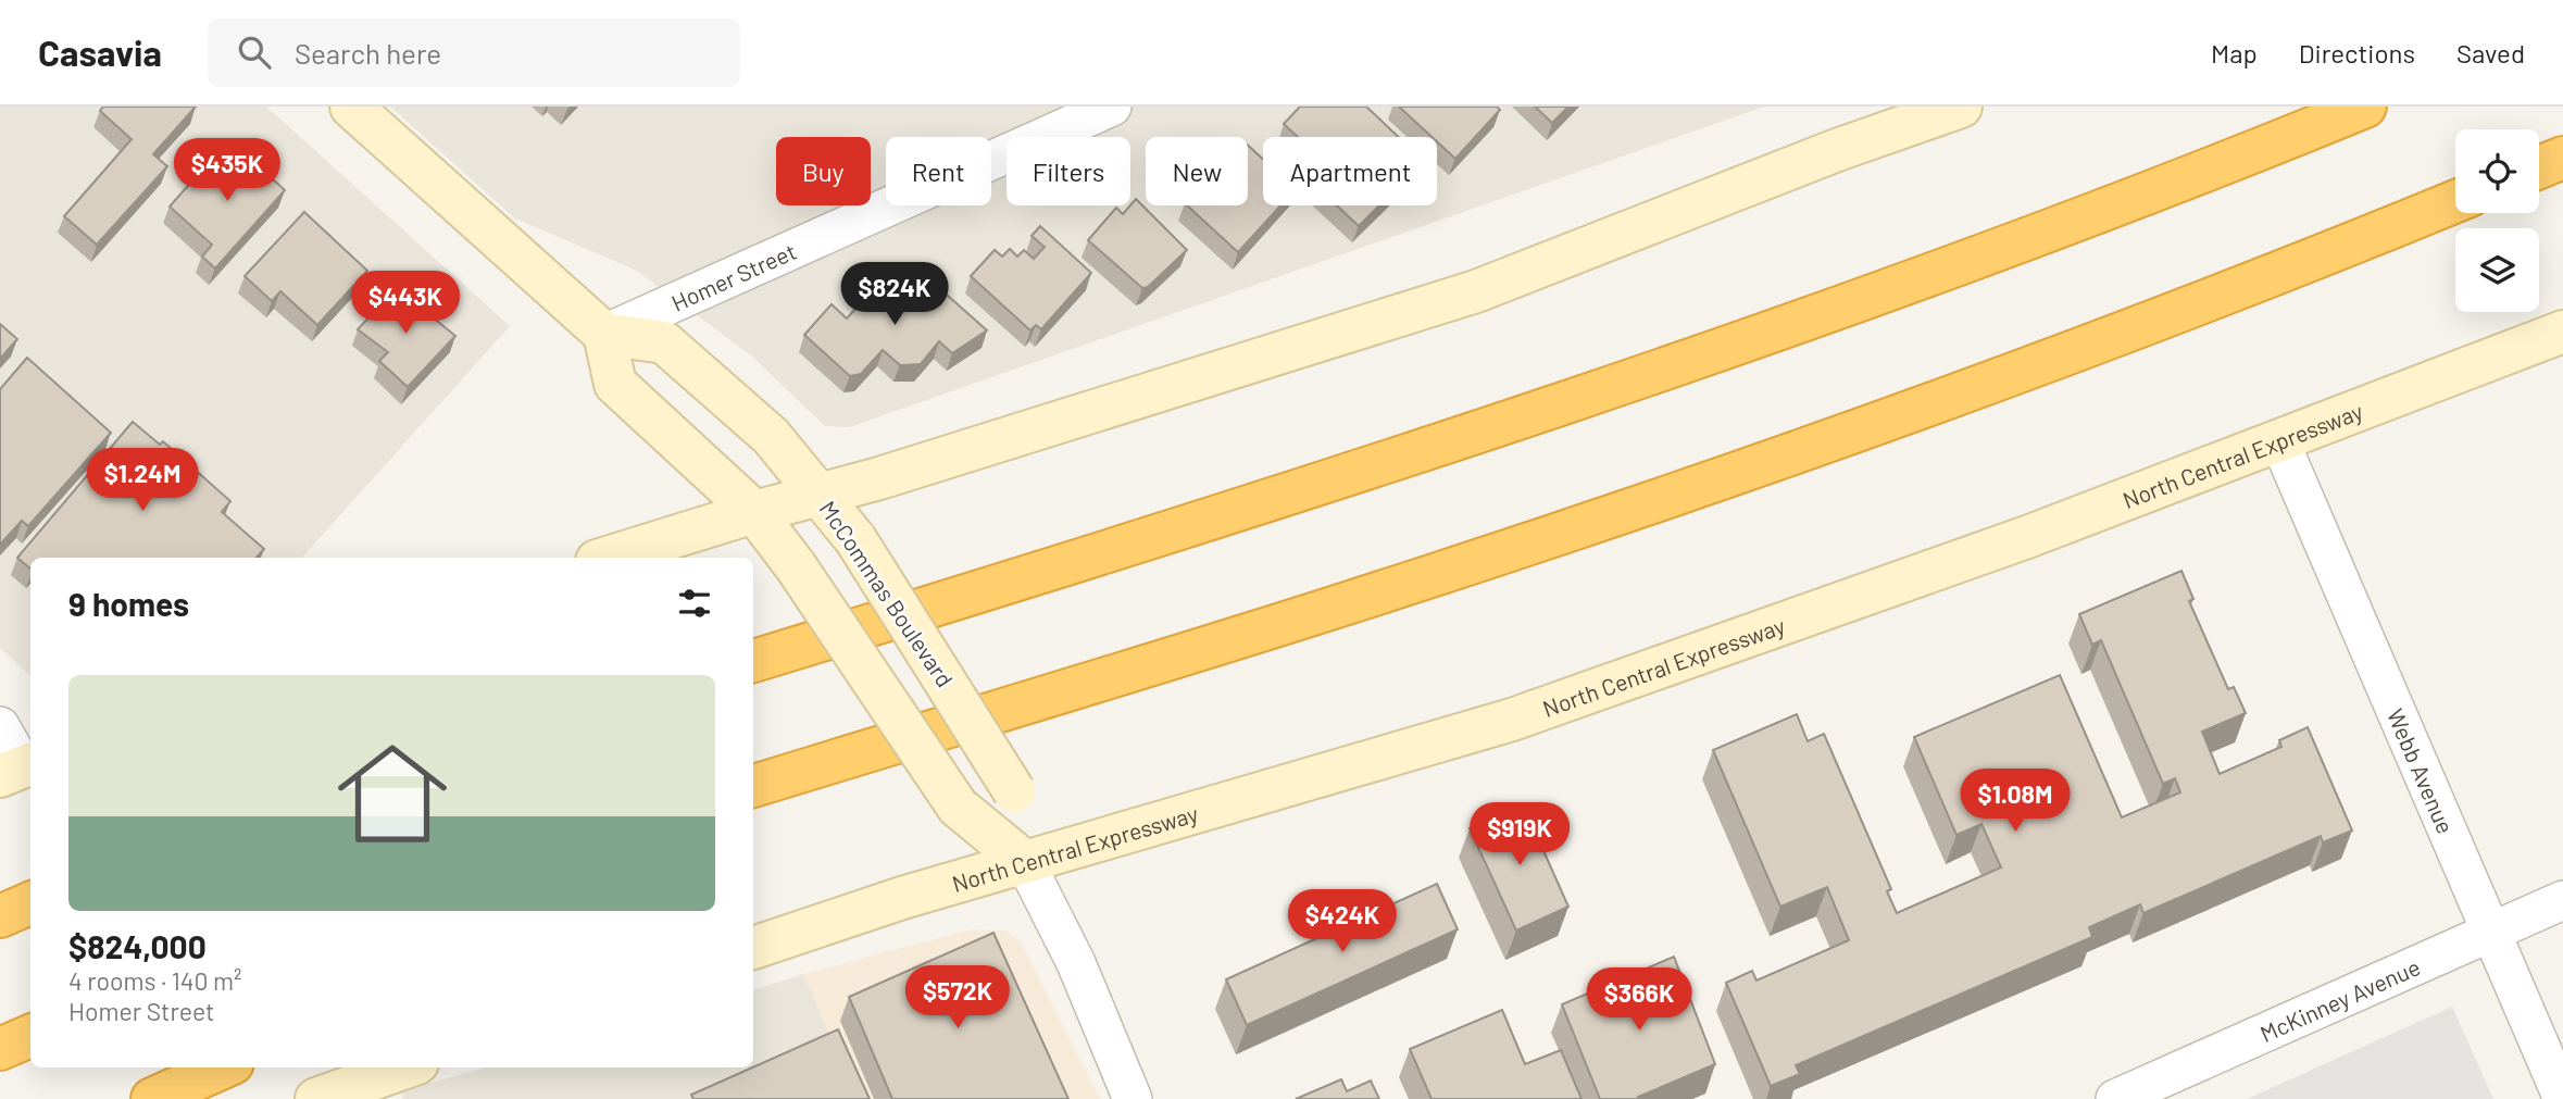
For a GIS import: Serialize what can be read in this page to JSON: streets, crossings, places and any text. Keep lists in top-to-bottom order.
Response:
{
  "streets": {
    "main road": ["North Central Expressway", "McCommas Boulevard"],
    "street": ["Homer Street", "Webb Avenue", "McKinney Avenue"]
  },
  "crossings": [
    ["Homer Street", "McCommas Boulevard"],
    ["North Central Expressway", "McCommas Boulevard"],
    ["North Central Expressway", "Webb Avenue"],
    ["Webb Avenue", "McKinney Avenue"]
  ],
  "page": {
    "header": "Casavia",
    "search": "Search here",
    "nav": ["Map", "Directions", "Saved"],
    "chip": [
      "Buy",
      "Rent",
      "Filters",
      "New",
      "Apartment"
    ],
    "price": [
      "$435K",
      "$824K",
      "$443K",
      "$1.24M",
      "$1.08M",
      "$919K",
      "$424K",
      "$572K",
      "$366K"
    ],
    "heading": "9 homes",
    "list": [
      {
        "name": "$824,000",
        "note": "4 rooms · 140 m² · Homer Street"
      }
    ]
  }
}
